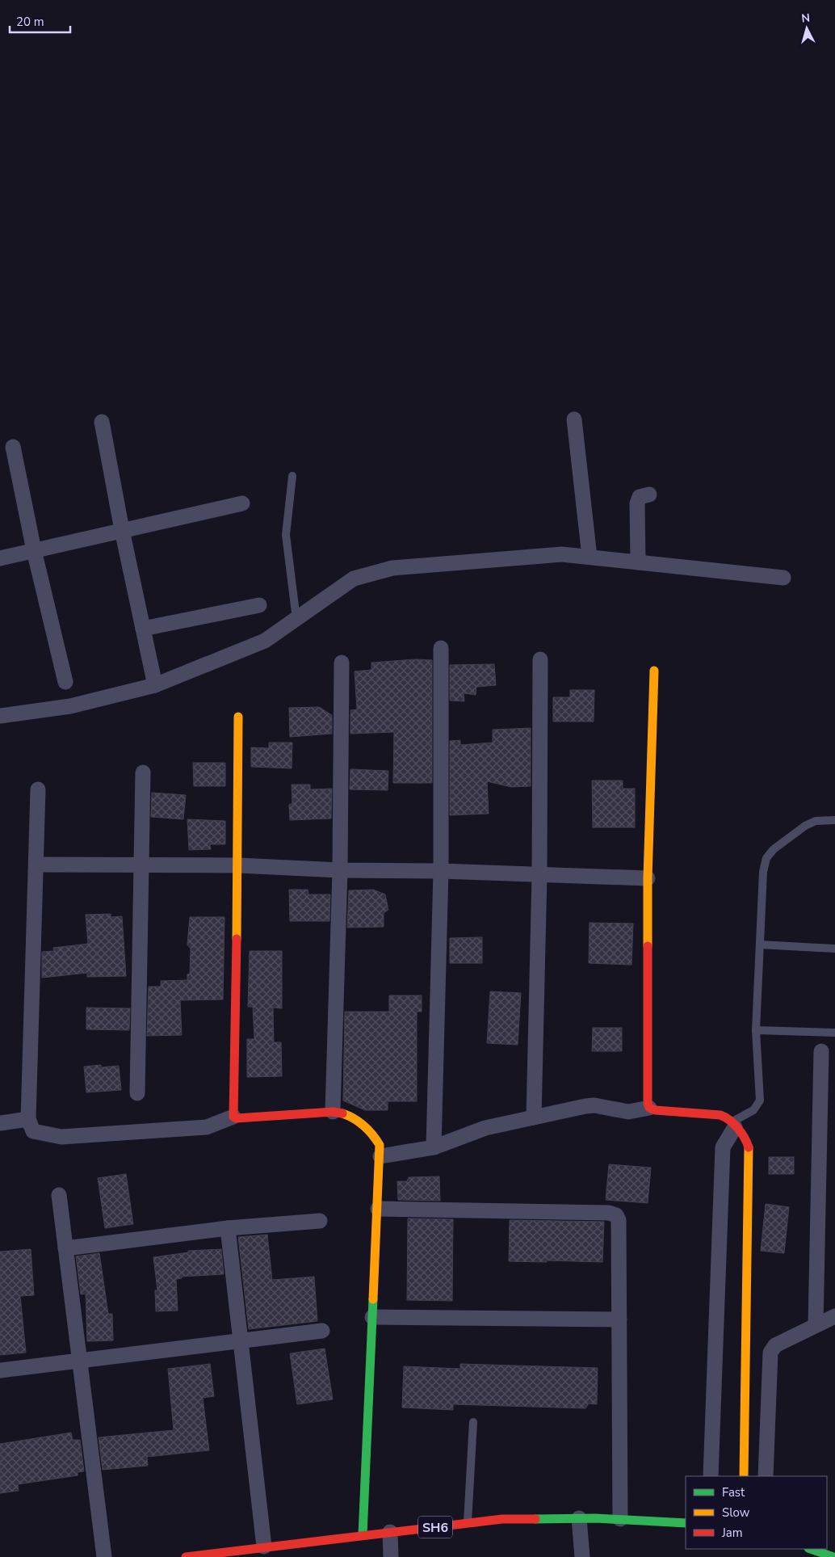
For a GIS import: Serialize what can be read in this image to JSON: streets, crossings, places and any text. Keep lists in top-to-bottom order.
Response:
{
  "streets": {
    "street": ["SH6"]
  },
  "legend": ["Fast", "Slow", "Jam"],
  "scale_bar": "20 m",
  "north": "top"
}
